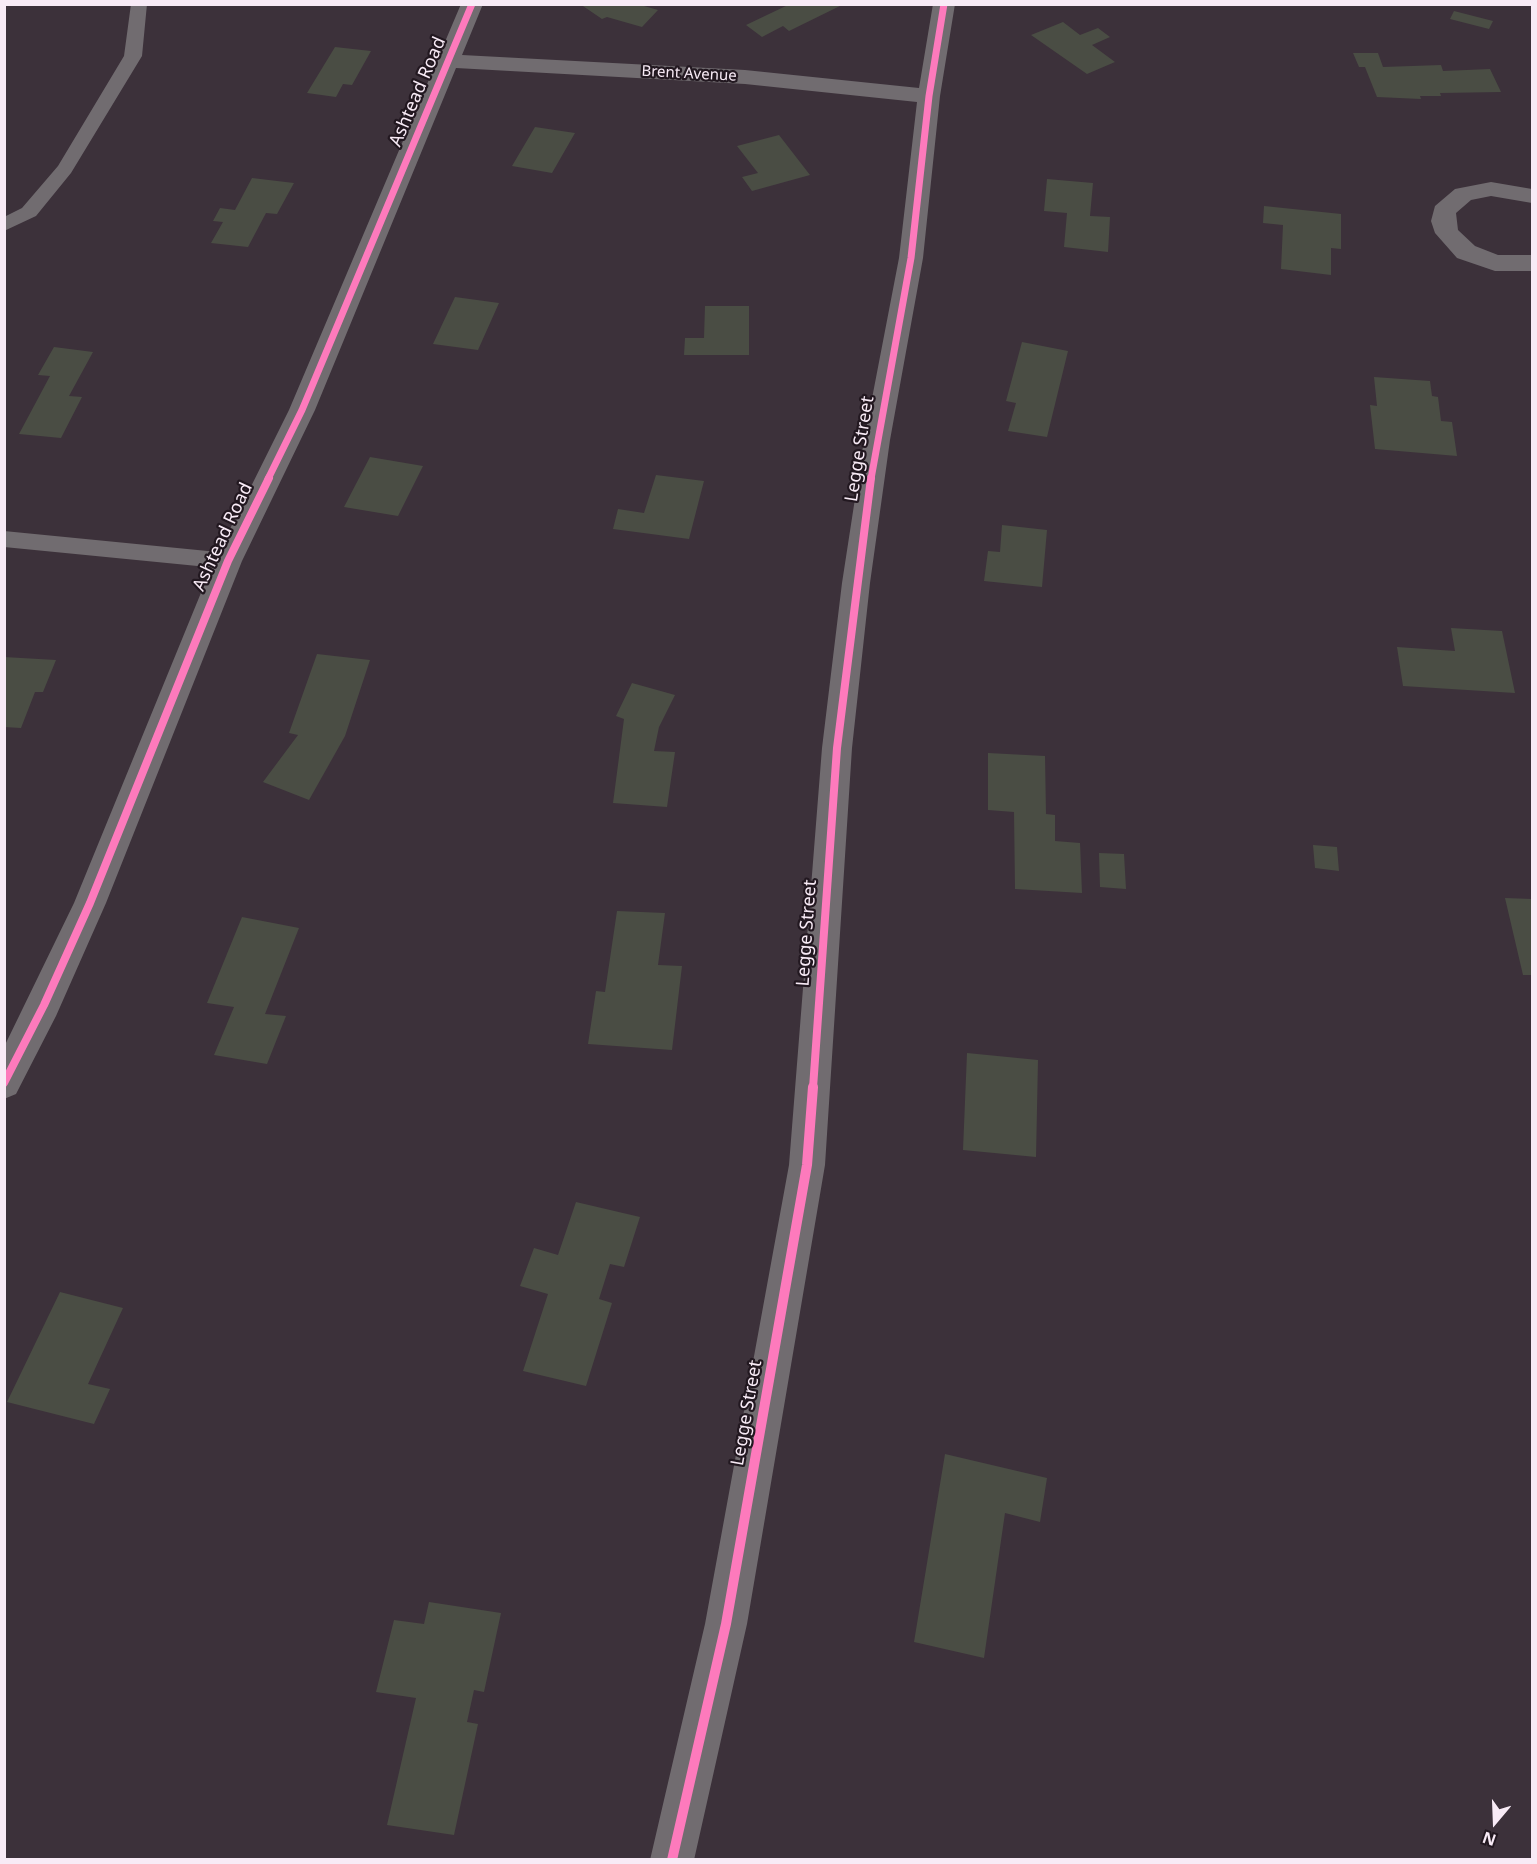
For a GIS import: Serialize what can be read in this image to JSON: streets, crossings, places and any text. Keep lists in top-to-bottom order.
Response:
{
  "streets": {
    "street": ["Brent Avenue", "Ashtead Road", "Legge Street"]
  },
  "crossings": [
    ["Brent Avenue", "Ashtead Road"],
    ["Brent Avenue", "Legge Street"]
  ],
  "north": "bottom"
}
